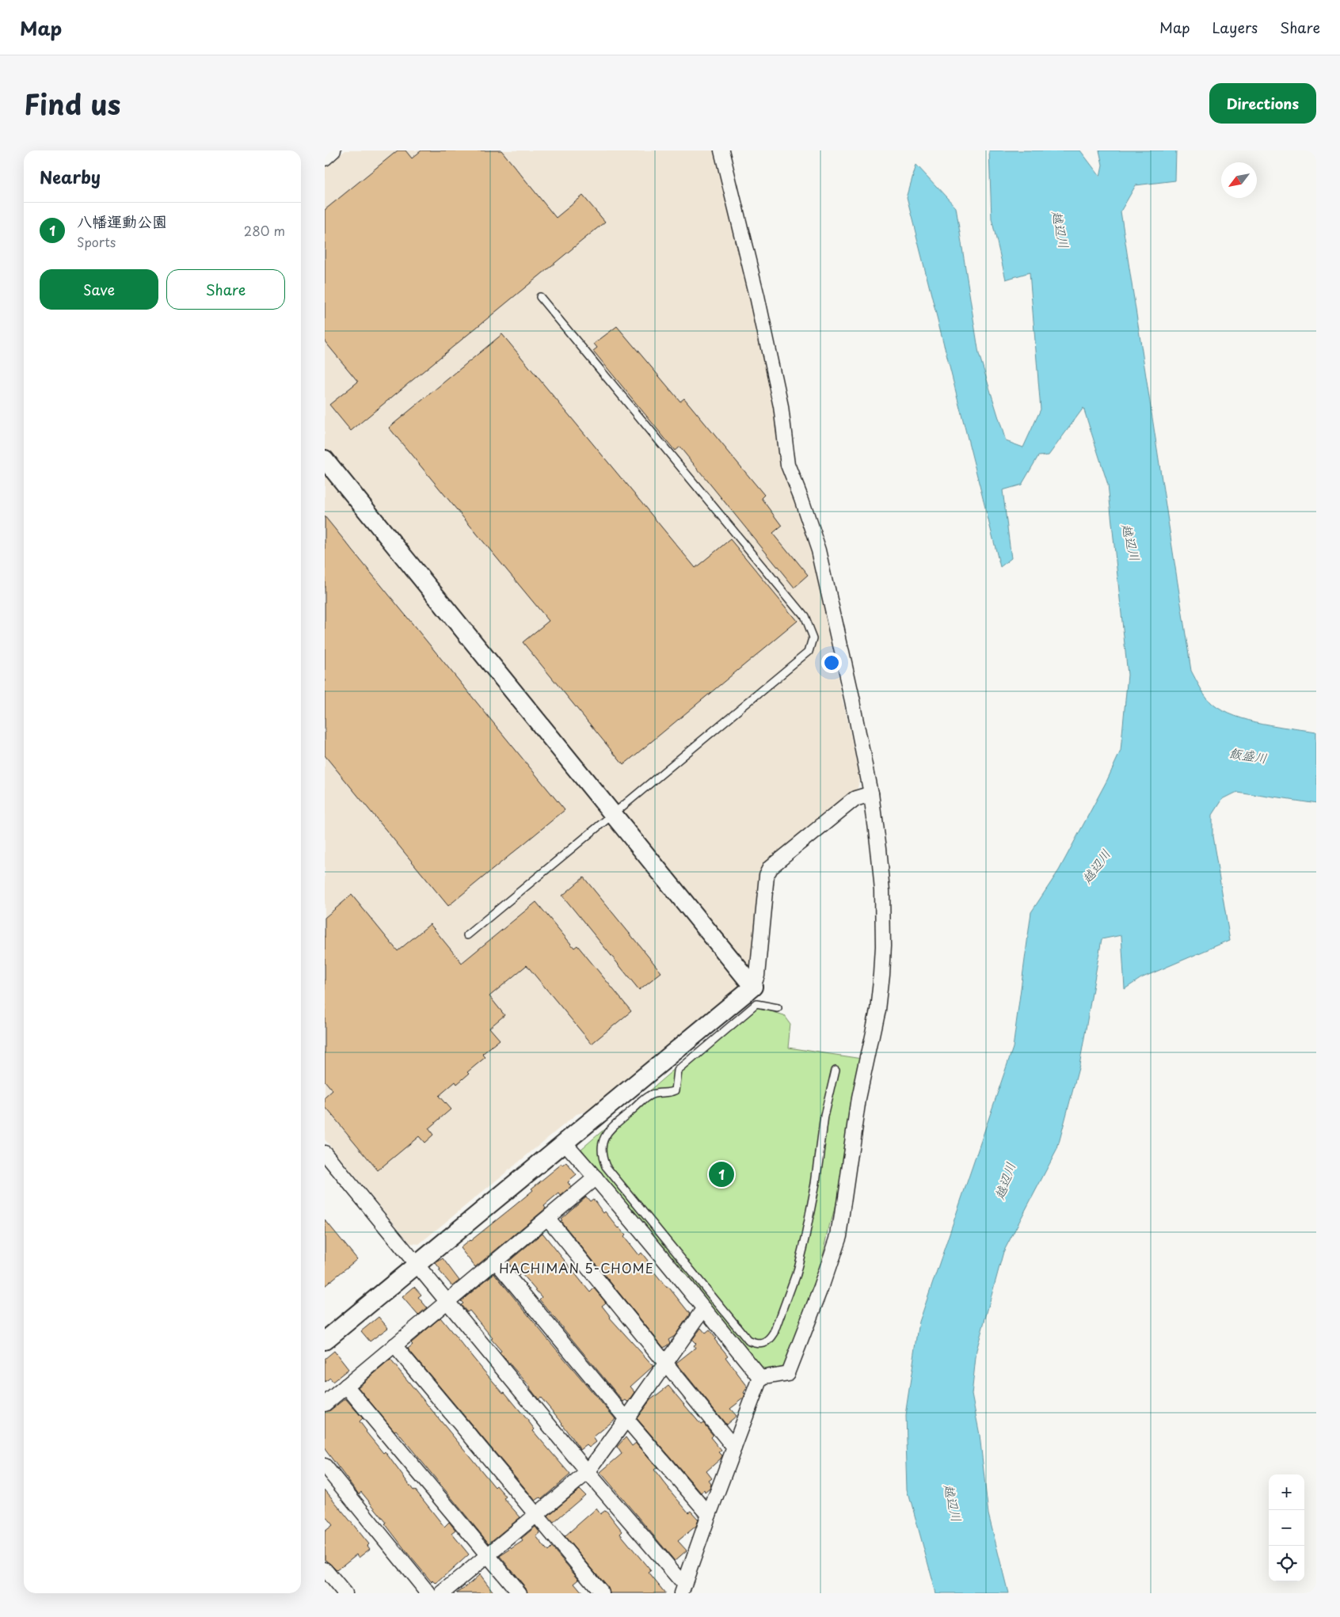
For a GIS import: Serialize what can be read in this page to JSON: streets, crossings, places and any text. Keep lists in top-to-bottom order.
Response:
{
  "districts": ["HACHIMAN 5-CHOME"],
  "water": ["越辺川", "飯盛川"],
  "north": "bottom left",
  "page": {
    "header": "Map",
    "nav": ["Map", "Layers", "Share"],
    "title": "Find us",
    "buttons": [
      "Directions",
      ["Save", "Share"]
    ],
    "heading": "Nearby",
    "list": [
      {
        "mark": "1",
        "name": "八幡運動公園",
        "note": "Sports",
        "value": "280 m"
      }
    ],
    "pins": "1",
    "map_buttons": ["+", "−"]
  }
}
